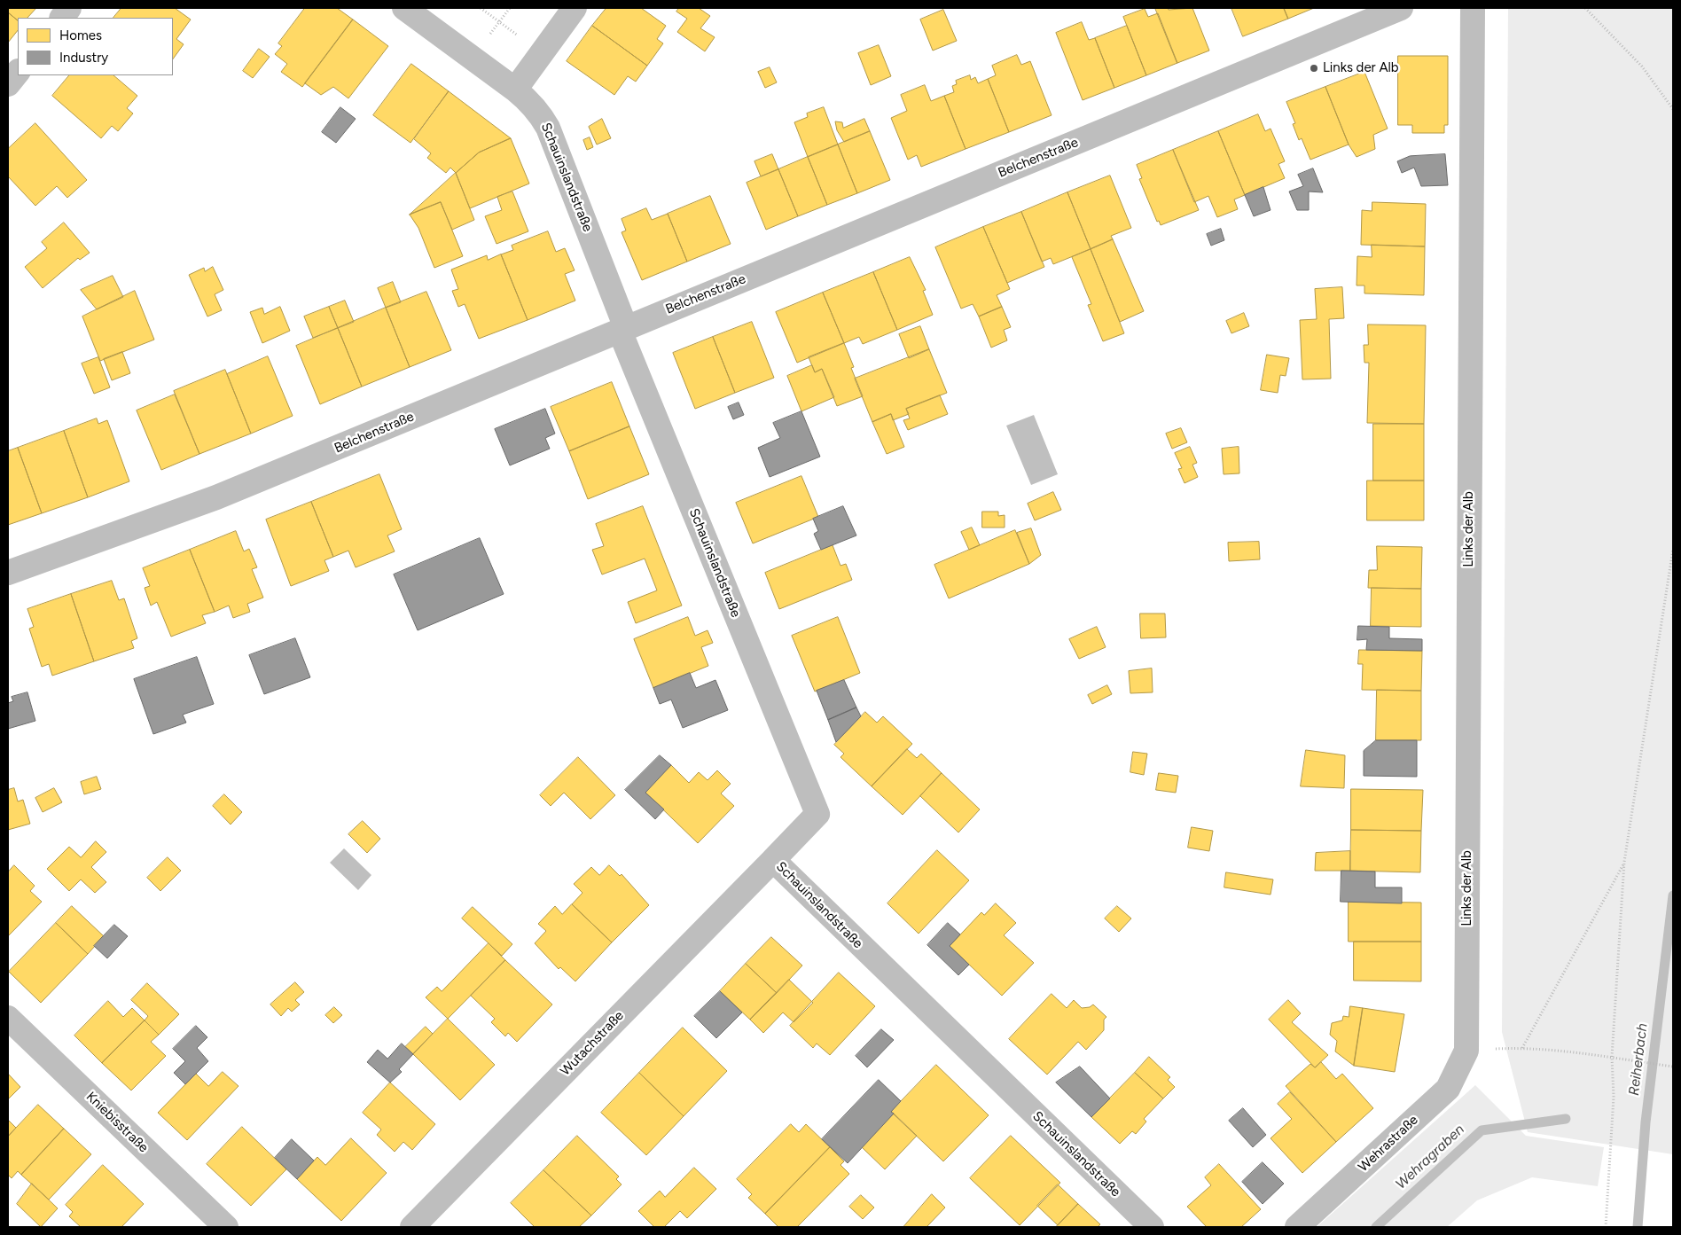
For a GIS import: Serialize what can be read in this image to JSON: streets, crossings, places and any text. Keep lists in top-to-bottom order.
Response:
{
  "streets": {
    "street": [
      "Belchenstraße",
      "Schauinslandstraße",
      "Links der Alb",
      "Wutachstraße",
      "Kniebisstraße",
      "Wehrastraße"
    ]
  },
  "crossings": [
    ["Belchenstraße", "Schauinslandstraße"],
    ["Schauinslandstraße", "Wutachstraße"],
    ["Links der Alb", "Wehrastraße"]
  ],
  "water": ["Reiherbach", "Wehragraben"],
  "places": ["Links der Alb"],
  "legend": ["Homes", "Industry"]
}
